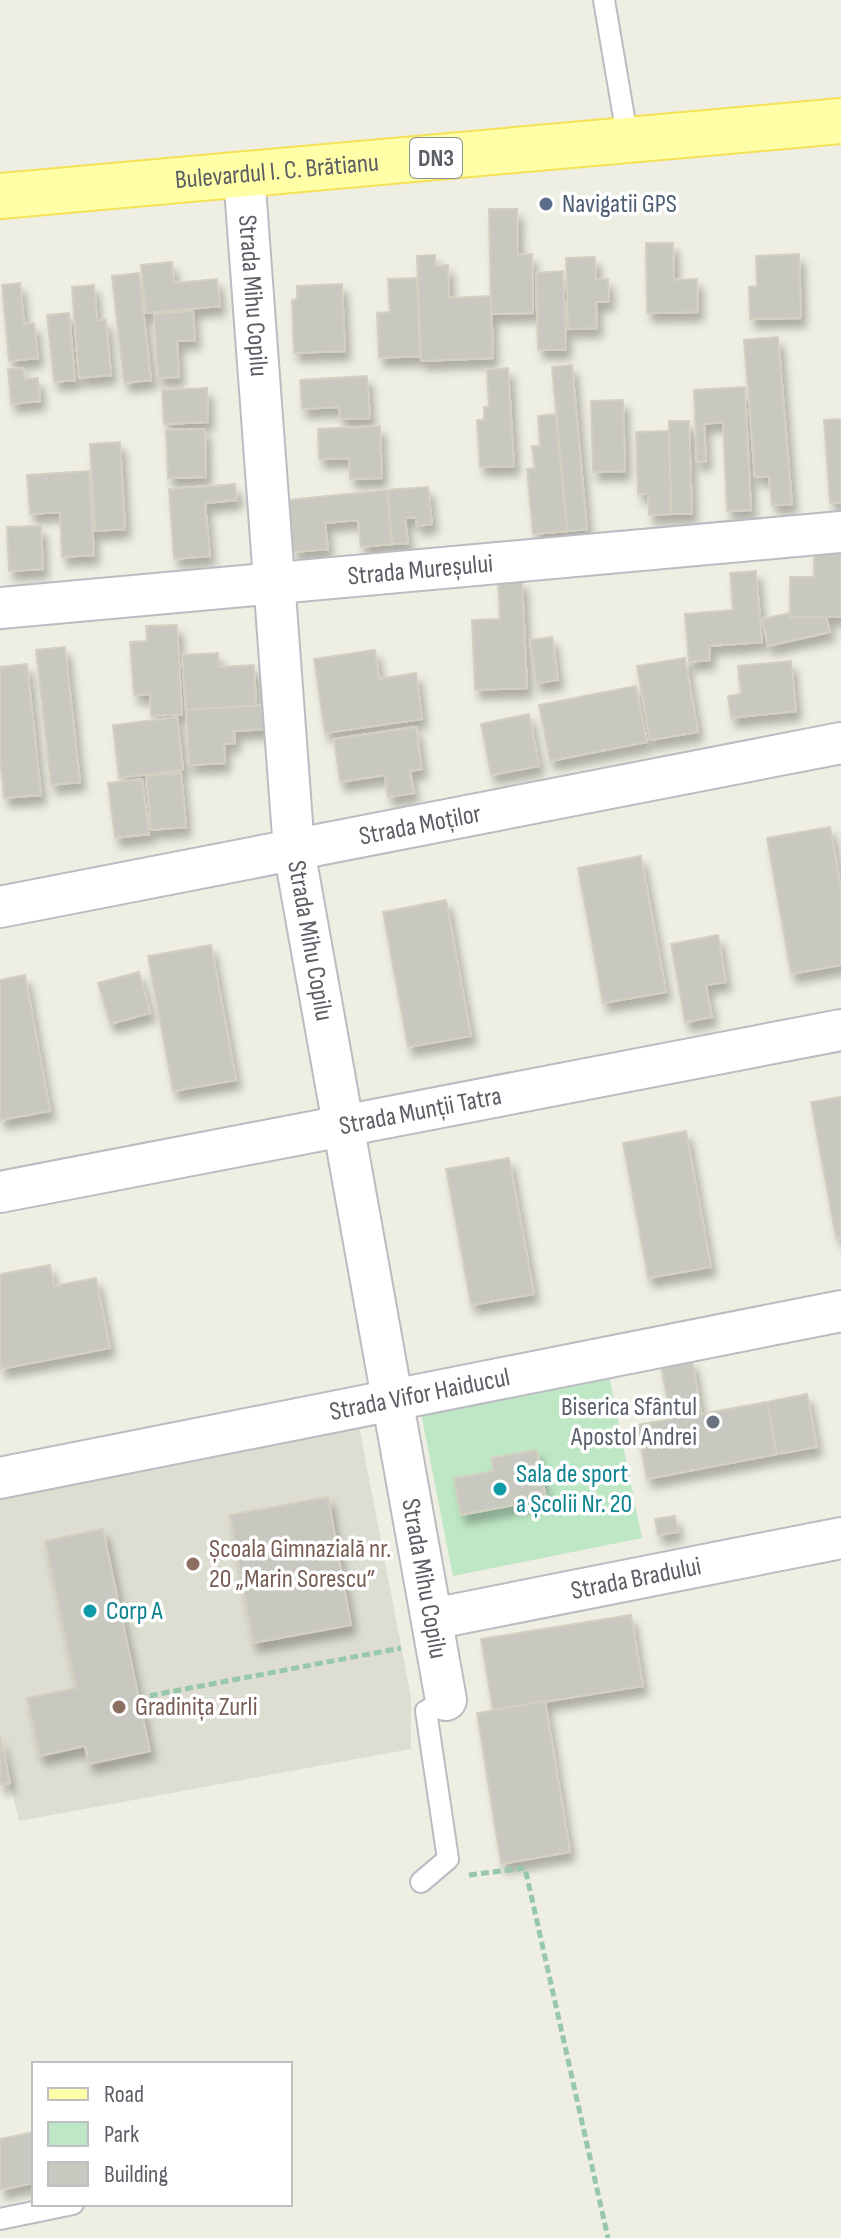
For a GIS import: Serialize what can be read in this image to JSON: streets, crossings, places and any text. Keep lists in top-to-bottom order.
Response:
{
  "streets": {
    "main road": ["DN3", "Bulevardul I. C. Brătianu"],
    "street": [
      "Strada Mihu Copilu",
      "Strada Mureșului",
      "Strada Moților",
      "Strada Munții Tatra",
      "Strada Vifor Haiducul",
      "Strada Bradului"
    ]
  },
  "crossings": [
    ["Bulevardul I. C. Brătianu", "Strada Mihu Copilu"],
    ["Strada Mihu Copilu", "Strada Mureșului"],
    ["Strada Mihu Copilu", "Strada Moților"],
    ["Strada Mihu Copilu", "Strada Munții Tatra"],
    ["Strada Mihu Copilu", "Strada Vifor Haiducul"],
    ["Strada Mihu Copilu", "Strada Bradului"]
  ],
  "places": [
    "Navigatii GPS",
    "Biserica Sfântul Apostol Andrei",
    "Sala de sport a Școlii Nr. 20",
    "Școala Gimnazială nr. 20 „Marin Sorescu”",
    "Corp A",
    "Gradinița Zurli"
  ],
  "legend": ["Road", "Park", "Building"]
}
